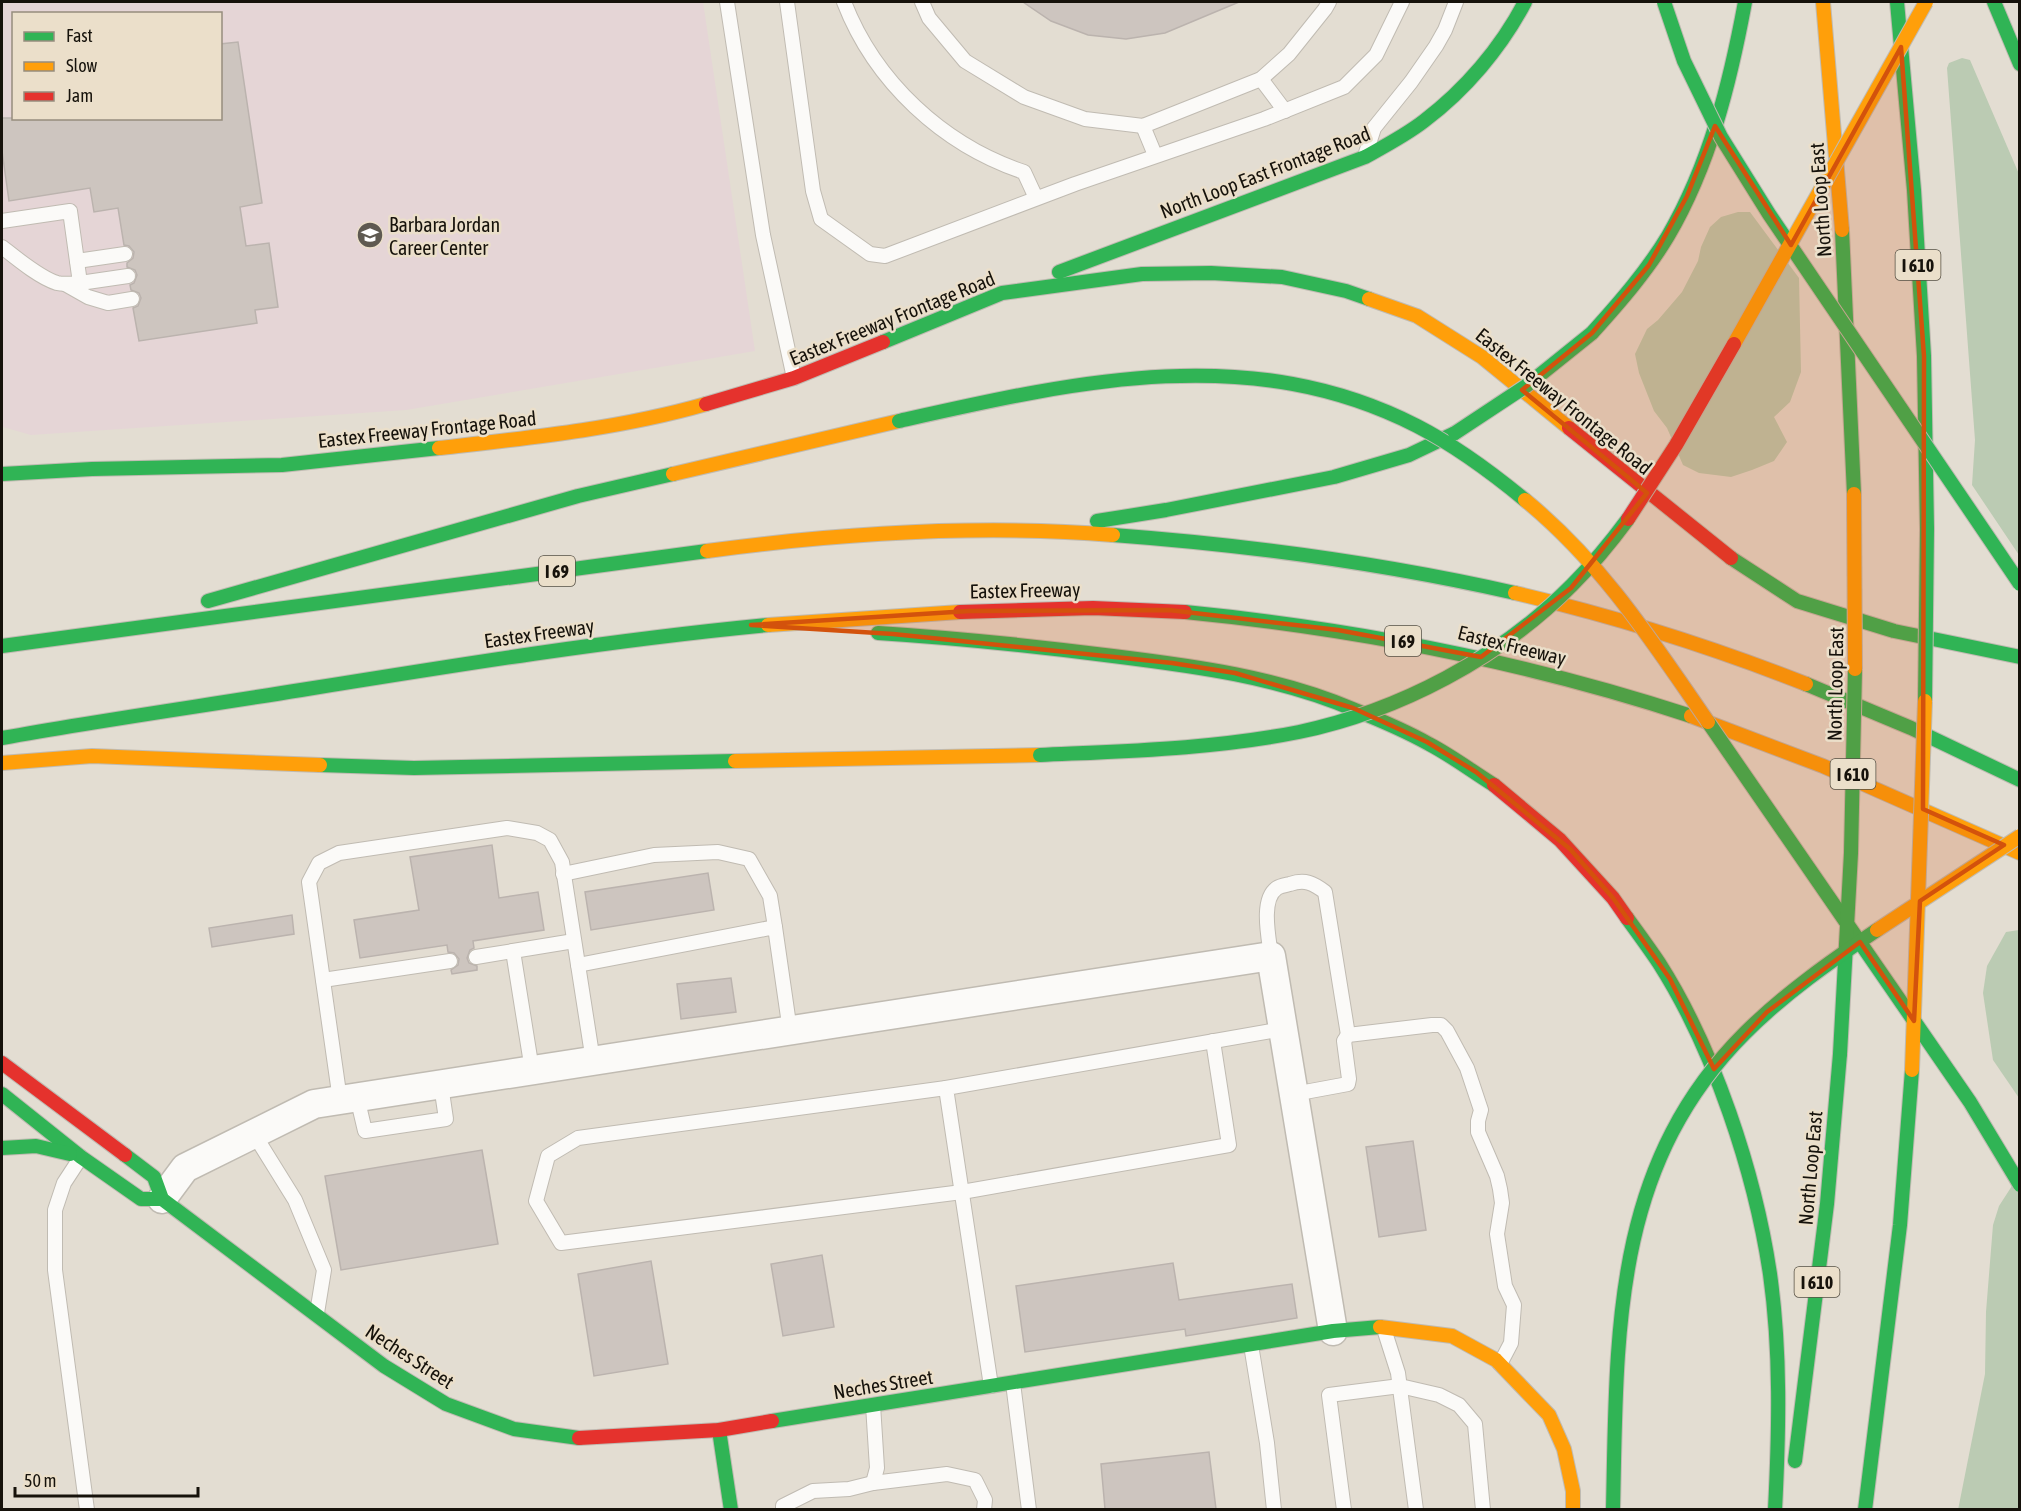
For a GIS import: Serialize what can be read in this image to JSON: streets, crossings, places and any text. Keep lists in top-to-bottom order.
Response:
{
  "streets": {
    "main road": [
      "North Loop East Frontage Road",
      "North Loop East",
      "I 610",
      "Eastex Freeway Frontage Road",
      "I 69",
      "Eastex Freeway",
      "Neches Street"
    ]
  },
  "crossings": [
    ["North Loop East Frontage Road", "Eastex Freeway Frontage Road"]
  ],
  "places": {
    "school or university": ["Barbara Jordan Career Center"]
  },
  "legend": ["Fast", "Slow", "Jam"],
  "scale_bar": "50 m"
}
